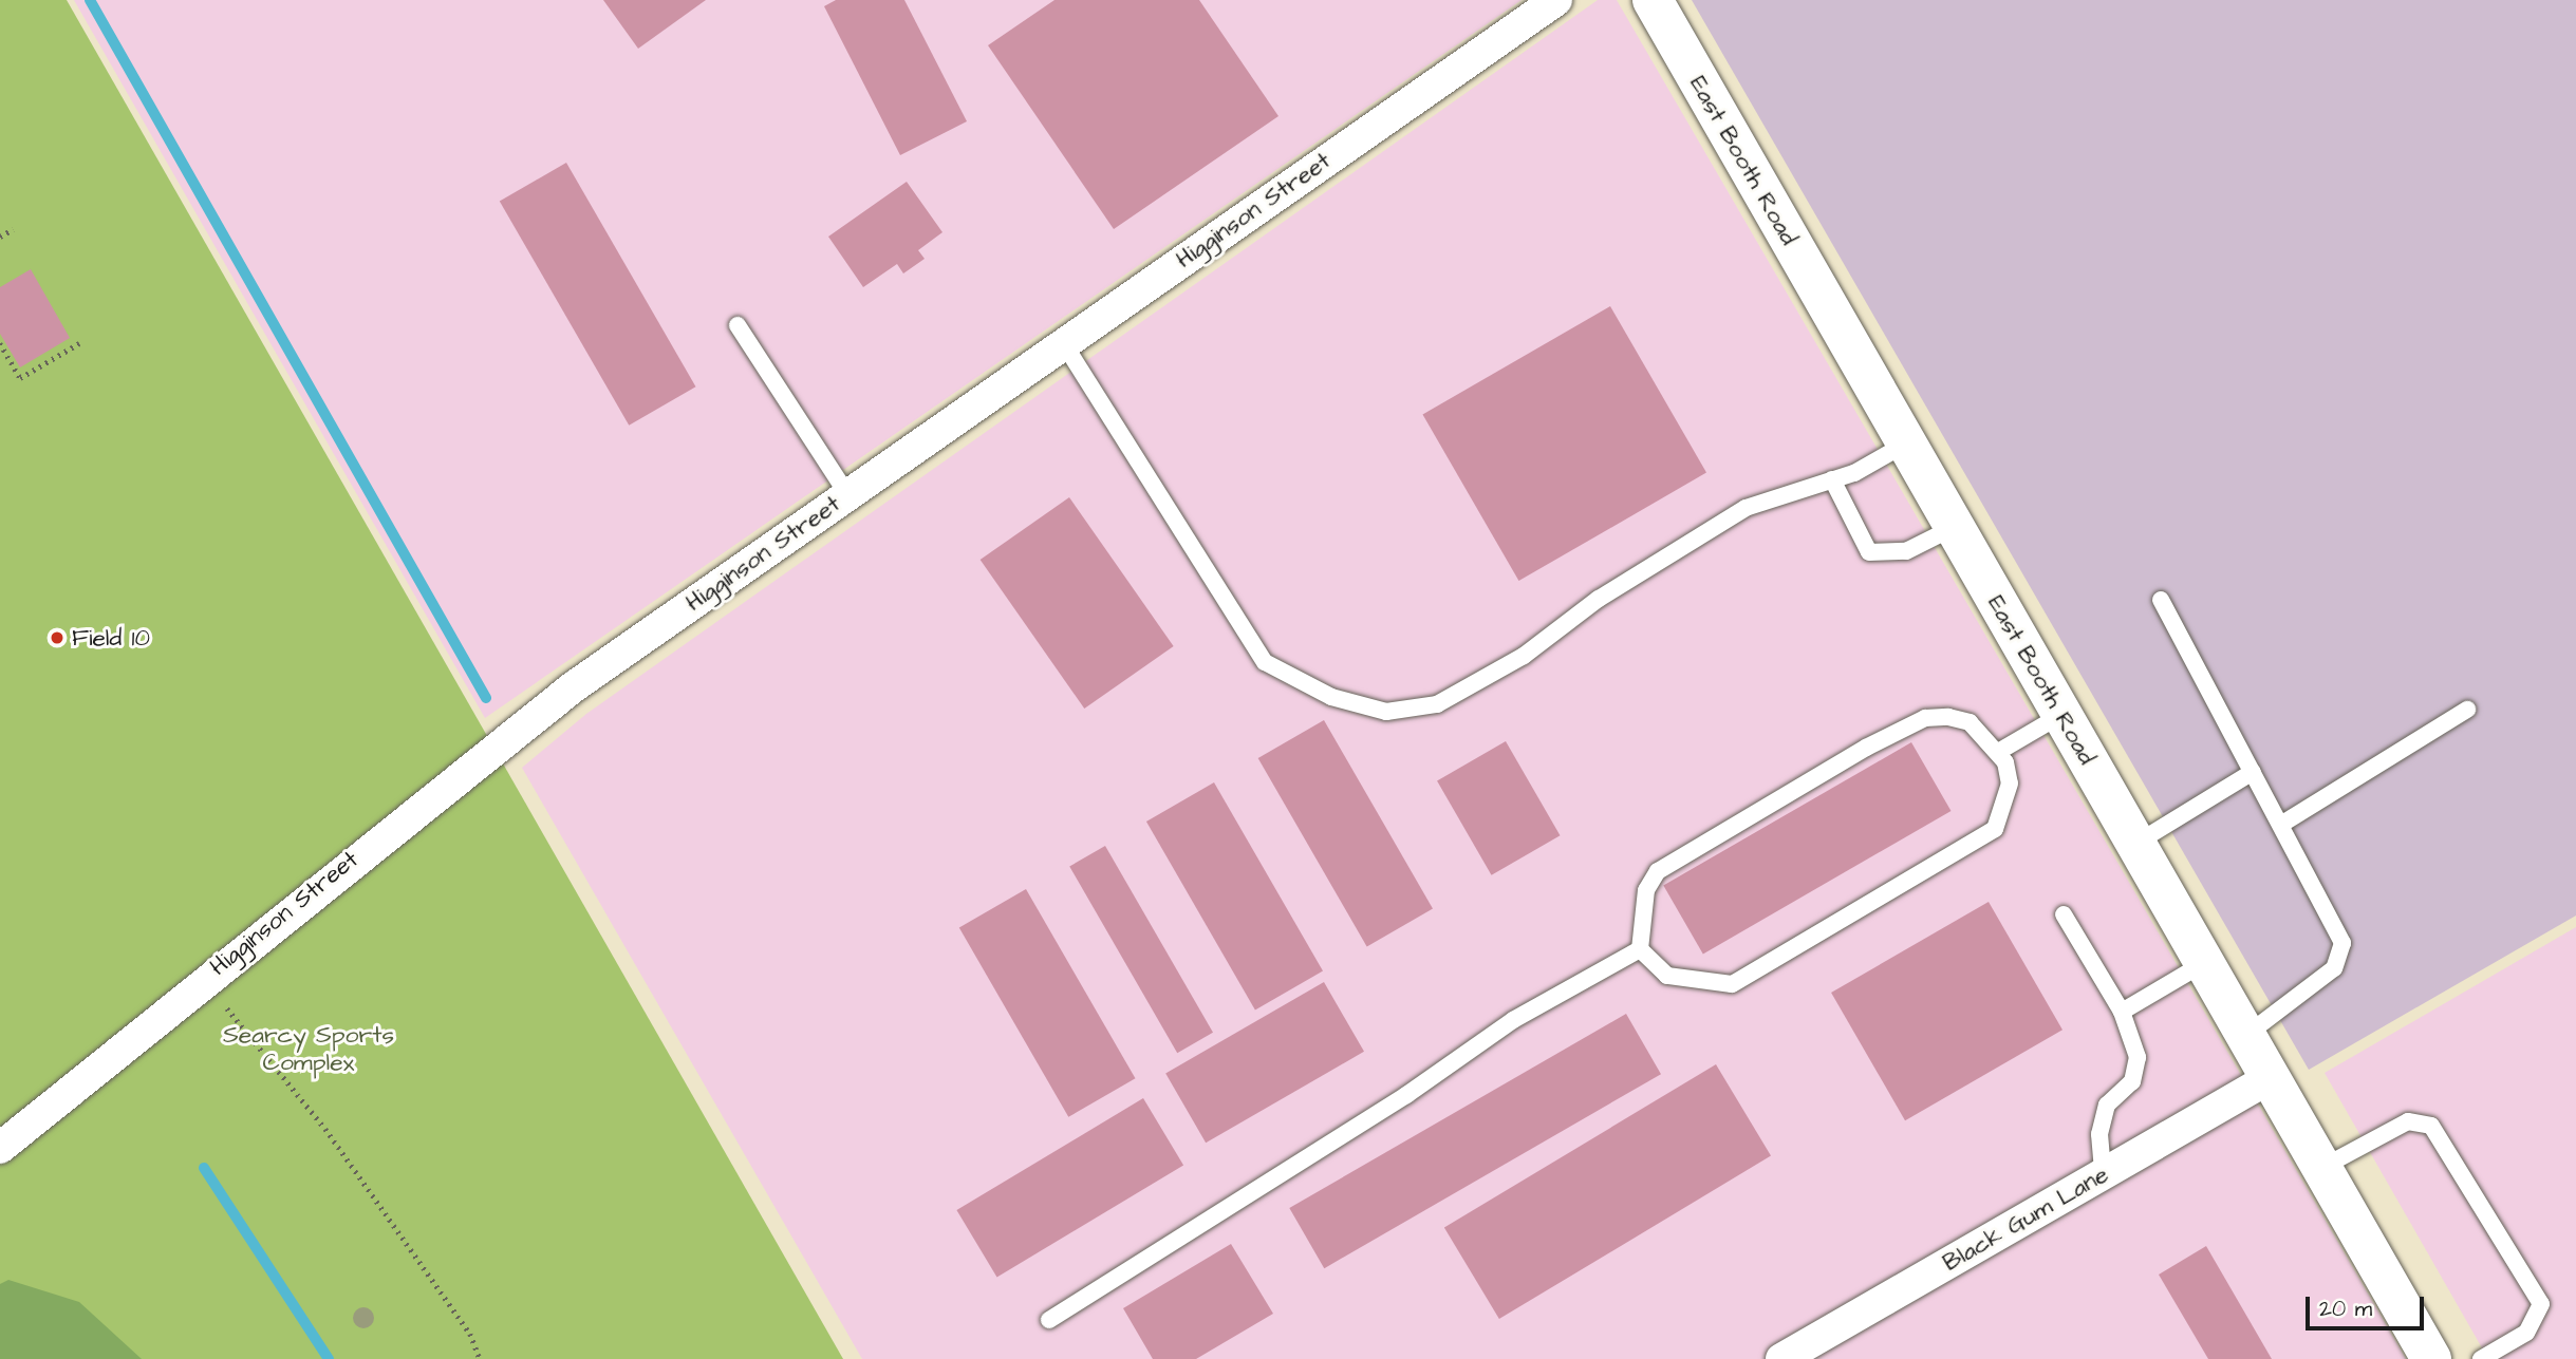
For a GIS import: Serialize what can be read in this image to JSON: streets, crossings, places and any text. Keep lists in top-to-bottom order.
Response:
{
  "streets": {
    "street": ["East Booth Road", "Higginson Street", "Black Gum Lane"]
  },
  "crossings": [
    ["East Booth Road", "Black Gum Lane"]
  ],
  "parks": ["Searcy Sports Complex"],
  "places": ["Field 10"],
  "scale_bar": "20 m"
}
